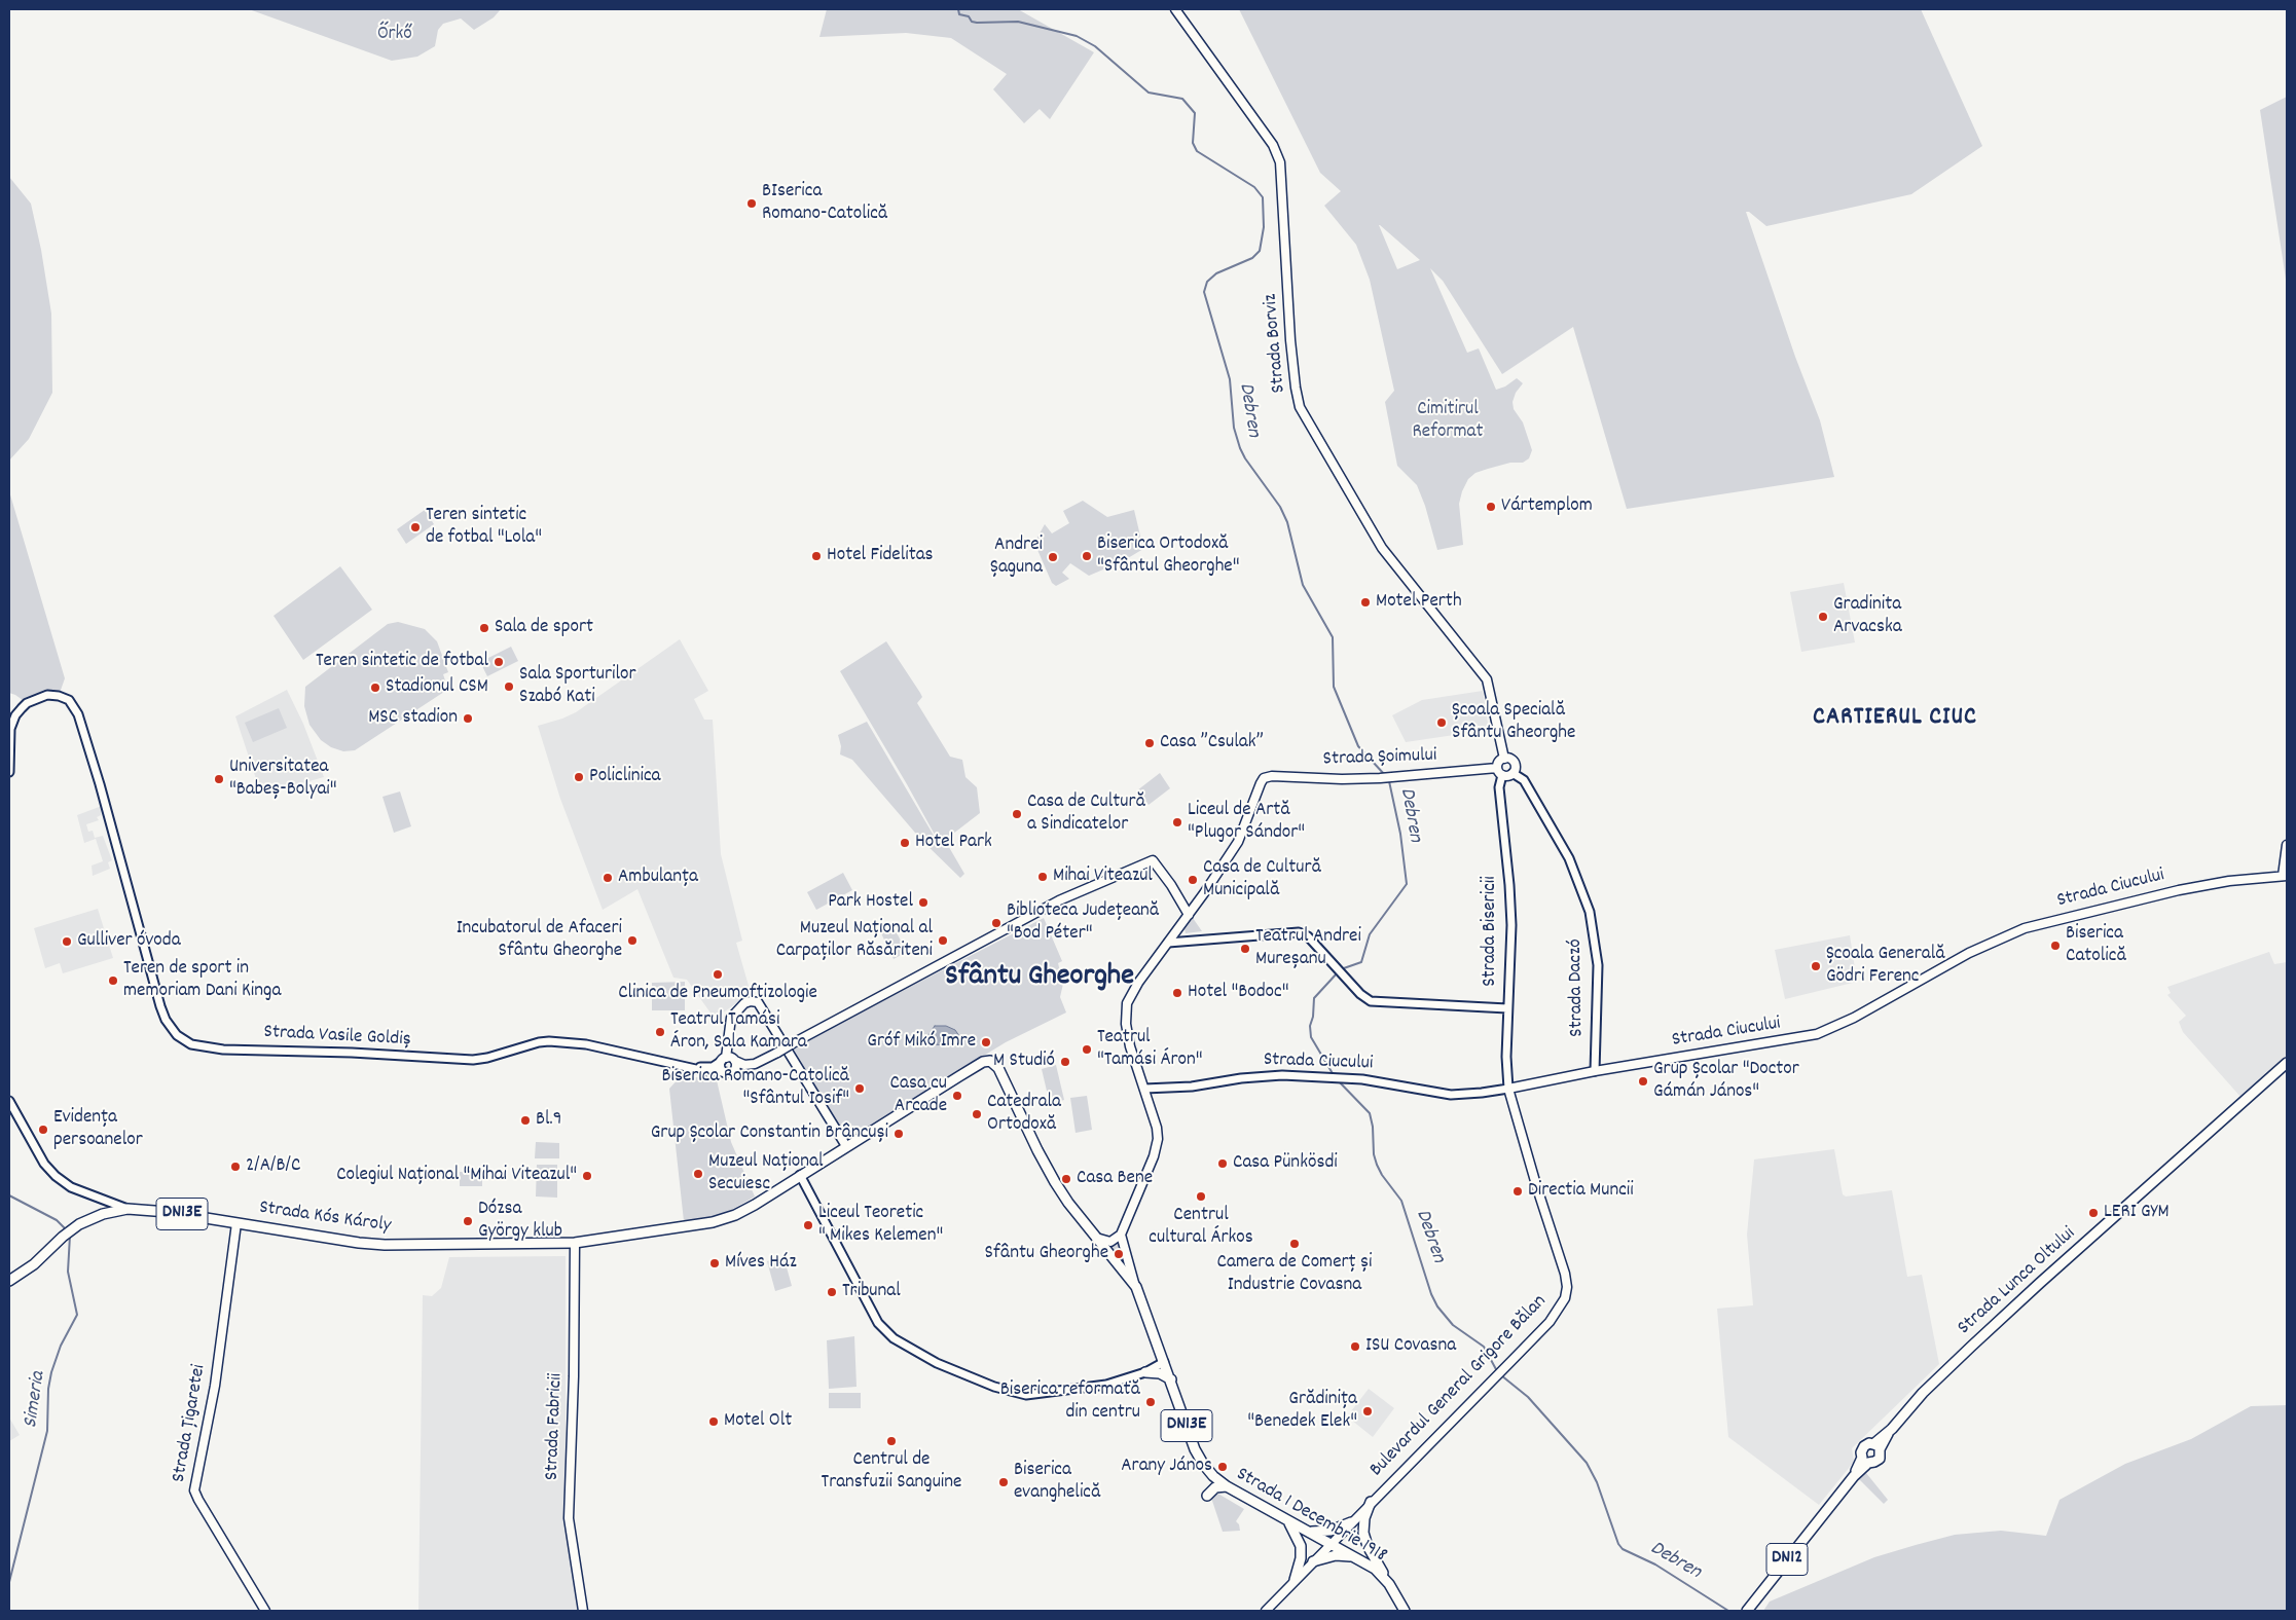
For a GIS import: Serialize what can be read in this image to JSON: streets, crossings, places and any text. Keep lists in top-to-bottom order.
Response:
{
  "streets": {
    "main road": [
      "Strada Borviz",
      "Strada Șoimului",
      "Strada Ciucului",
      "DN13E",
      "Strada Kós Károly",
      "Strada Lunca Oltului",
      "Bulevardul General Grigore Bălan",
      "Strada Țigaretei",
      "Strada Fabricii",
      "Strada 1 Decembrie 1918",
      "DN12"
    ],
    "street": ["Strada Bisericii", "Strada Daczó", "Strada Vasile Goldiș"]
  },
  "crossings": [
    ["Strada Borviz", "Strada Șoimului"],
    ["Strada Borviz", "Strada Bisericii"],
    ["Strada Borviz", "Strada Daczó"],
    ["Strada Șoimului", "Strada Bisericii"],
    ["Strada Șoimului", "Strada Daczó"],
    ["Strada Ciucului", "Strada Bisericii"],
    ["Strada Ciucului", "Strada Daczó"],
    ["Strada Ciucului", "Bulevardul General Grigore Bălan"],
    ["Strada Bisericii", "Strada Daczó"],
    ["Strada Bisericii", "Bulevardul General Grigore Bălan"],
    ["DN13E", "Strada Kós Károly"],
    ["DN13E", "Strada 1 Decembrie 1918"],
    ["Strada Kós Károly", "Strada Țigaretei"],
    ["Strada Kós Károly", "Strada Fabricii"],
    ["Strada Lunca Oltului", "DN12"],
    ["Bulevardul General Grigore Bălan", "Strada 1 Decembrie 1918"]
  ],
  "districts": ["CARTIERUL CIUC", "Sfântu Gheorghe"],
  "water": ["Debren", "Simeria"],
  "parks": ["Őrkő", "Cimitirul Reformat"],
  "places": [
    "BIserica Romano-Catolică",
    "Vártemplom",
    "Teren sintetic de fotbal \"Lola\"",
    "Hotel Fidelitas",
    "Biserica Ortodoxă \"Sfântul Gheorghe\"",
    "Andrei Șaguna",
    "Motel Perth",
    "Gradinita Arvacska",
    "Sala de sport",
    "Teren sintetic de fotbal",
    "Sala Sporturilor Szabó Kati",
    "Stadionul CSM",
    "MSC stadion",
    "Școala Specială Sfântu Gheorghe",
    "Casa ”Csulak”",
    "Policlinica",
    "Universitatea \"Babeș-Bolyai\"",
    "Casa de Cultură a Sindicatelor",
    "Liceul de Artă \"Plugor Sándor\"",
    "Hotel Park",
    "Mihai Viteazul",
    "Ambulanța",
    "Casa de Cultură Municipală",
    "Park Hostel",
    "Biblioteca Județeană \"Bod Péter\"",
    "Incubatorul de Afaceri Sfântu Gheorghe",
    "Muzeul Național al Carpaților Răsăriteni",
    "Gulliver óvoda",
    "Biserica Catolică",
    "Teatrul Andrei Mureșanu",
    "Școala Generală Gödri Ferenc",
    "Clinica de Pneumoftizologie",
    "Teren de sport in memoriam Dani Kinga",
    "Hotel \"Bodoc\"",
    "Teatrul Tamási Áron, Sala Kamara",
    "Gróf Mikó Imre",
    "Teatrul \"Tamási Áron\"",
    "M Studió",
    "Grup Școlar \"Doctor Gámán János\"",
    "Biserica Romano-Catolică \"Sfântul Iosif\"",
    "Casa cu Arcade",
    "Catedrala Ortodoxă",
    "Bl.9",
    "Evidența persoanelor",
    "Grup Școlar Constantin Brâncuși",
    "Casa Pünkösdi",
    "2/A/B/C",
    "Muzeul Național Secuiesc",
    "Colegiul Național \"Mihai Viteazul\"",
    "Casa Bene",
    "Directia Muncii",
    "Centrul cultural Árkos",
    "LERI GYM",
    "Dózsa György klub",
    "Liceul Teoretic \" Mikes Kelemen\"",
    "Camera de Comerț și Industrie Covasna",
    "Sfântu Gheorghe",
    "Míves Ház",
    "Tribunal",
    "ISU Covasna",
    "Biserica reformată din centru",
    "Grădinița \"Benedek Elek\"",
    "Motel Olt",
    "Centrul de Transfuzii Sanguine",
    "Arany János",
    "Biserica evanghelică"
  ]
}
